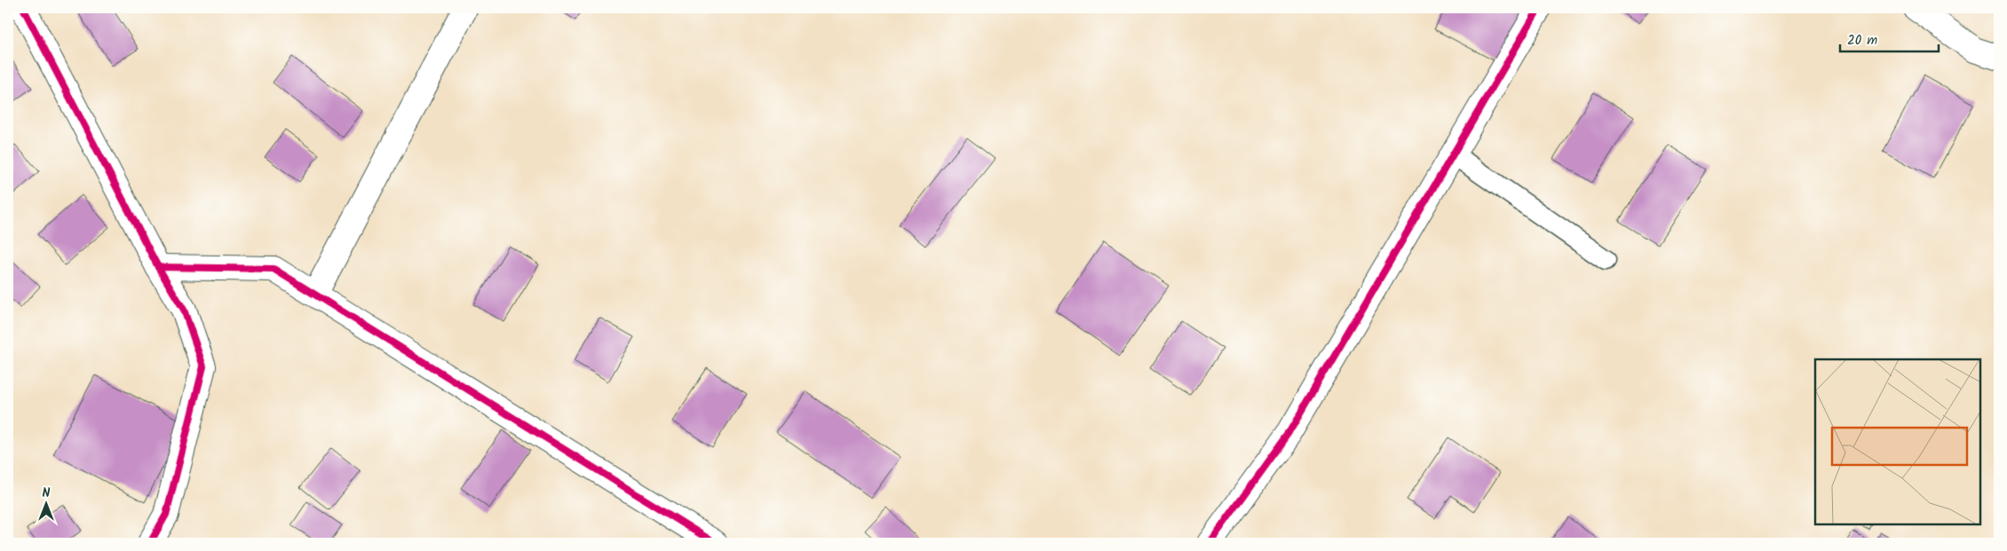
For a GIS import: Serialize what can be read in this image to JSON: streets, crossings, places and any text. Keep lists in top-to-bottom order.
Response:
{
  "scale_bar": "20 m",
  "north": "top"
}
